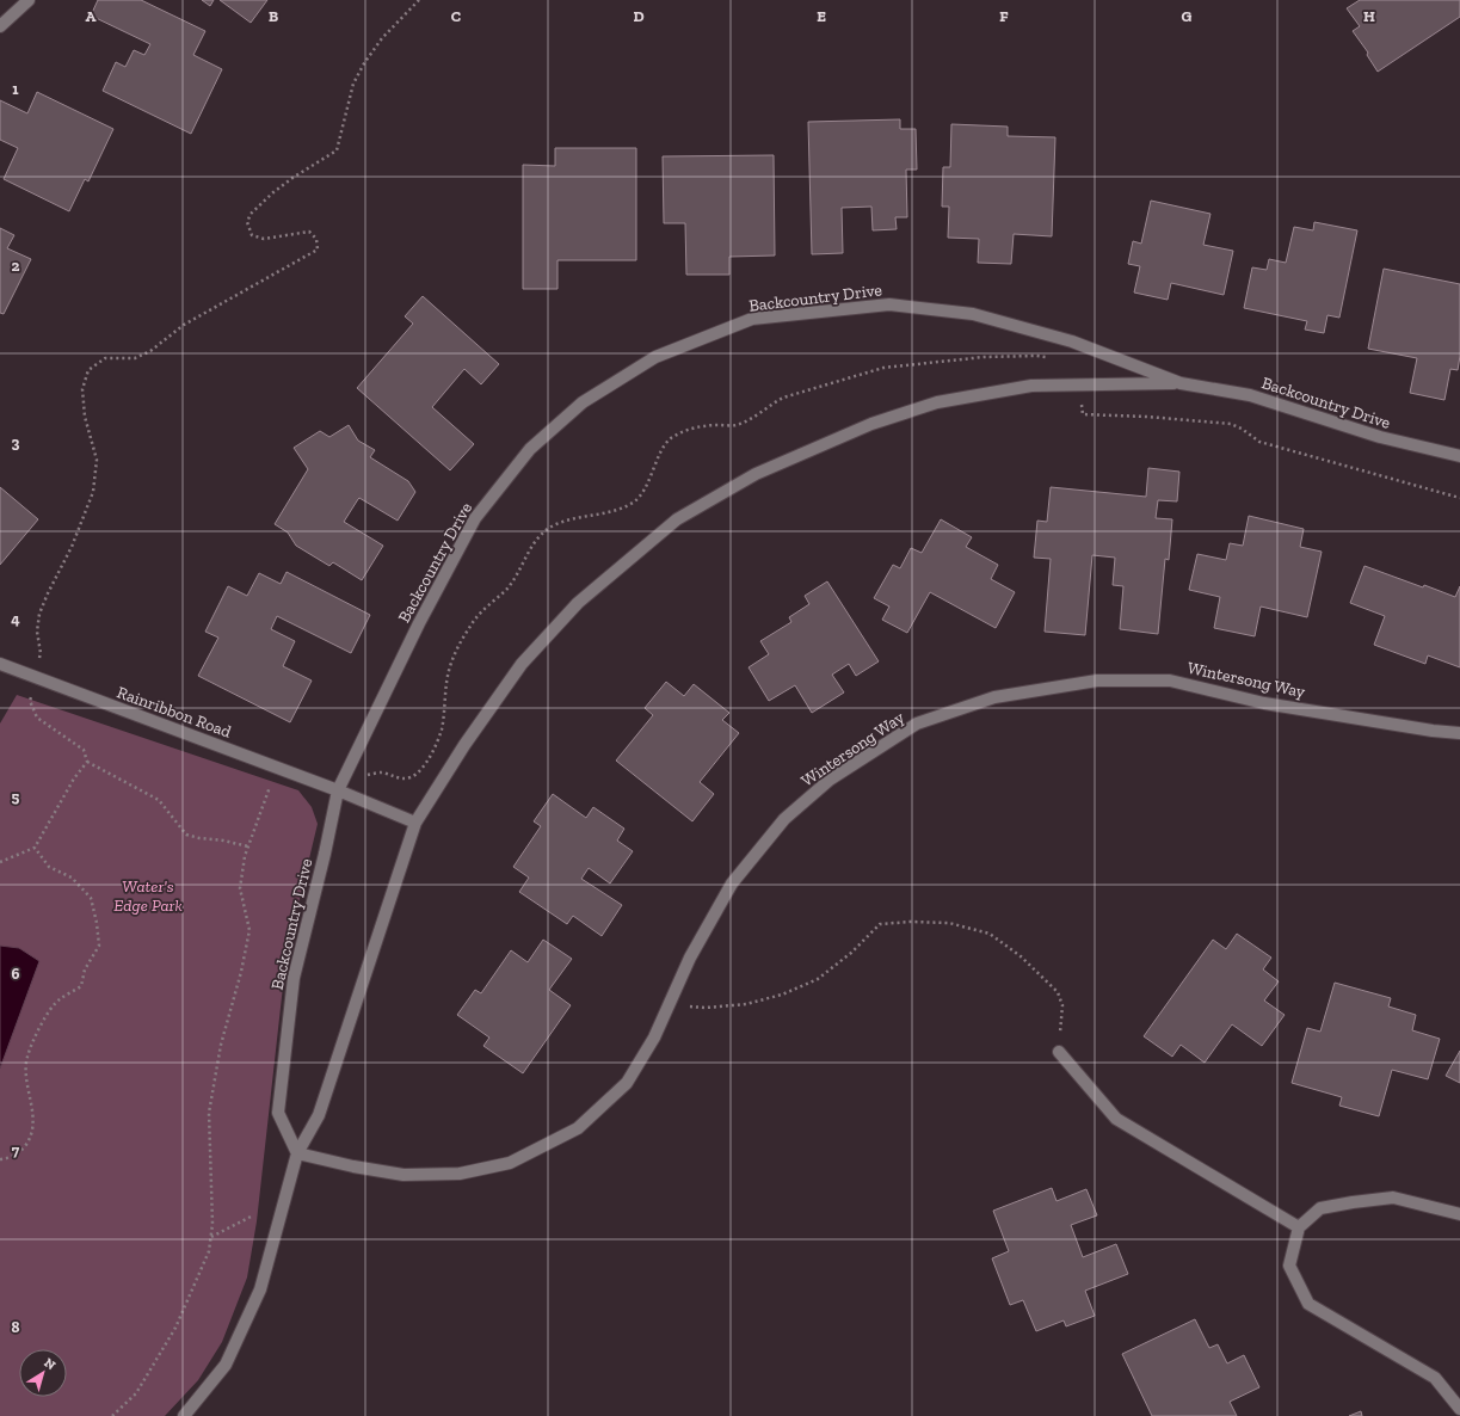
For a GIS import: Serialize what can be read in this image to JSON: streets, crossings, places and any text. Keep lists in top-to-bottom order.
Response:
{
  "streets": {
    "street": ["Backcountry Drive", "Wintersong Way", "Rainribbon Road"]
  },
  "crossings": [
    ["Backcountry Drive", "Wintersong Way"],
    ["Backcountry Drive", "Rainribbon Road"]
  ],
  "parks": ["Water's Edge Park"],
  "north": "top right",
  "grid": {
    "columns": [
      "A",
      "B",
      "C",
      "D",
      "E",
      "F",
      "G",
      "H"
    ],
    "rows": [
      "1",
      "2",
      "3",
      "4",
      "5",
      "6",
      "7",
      "8"
    ]
  }
}
